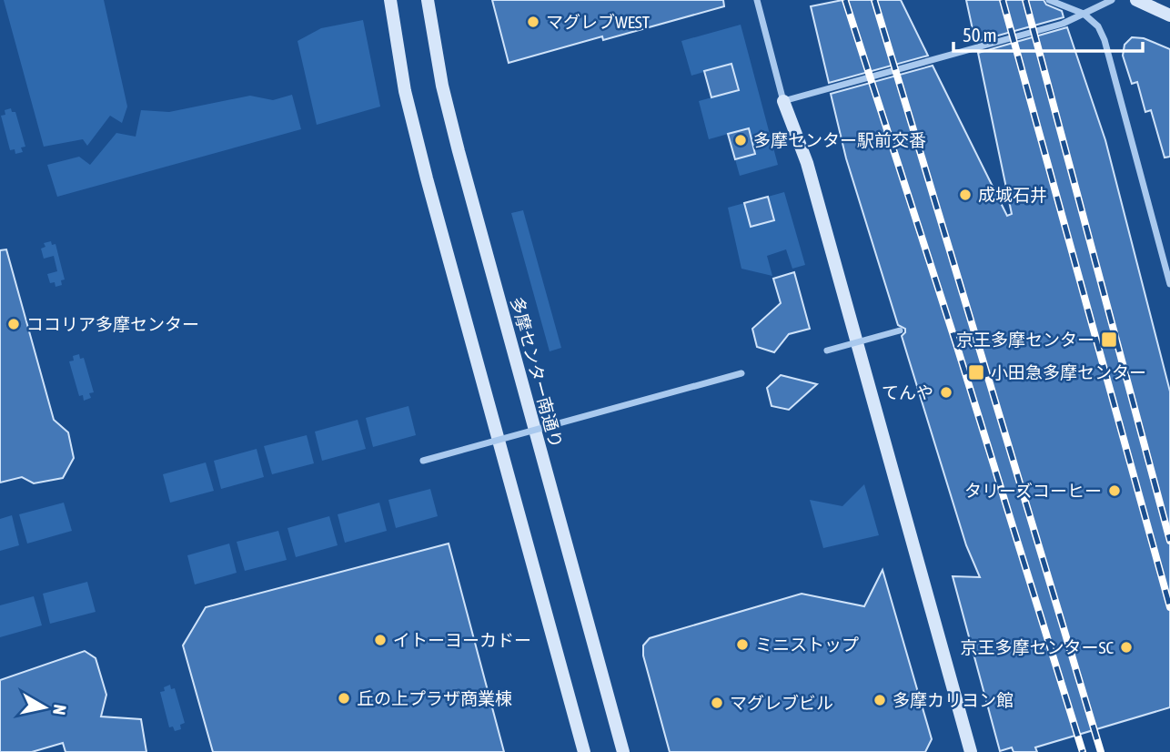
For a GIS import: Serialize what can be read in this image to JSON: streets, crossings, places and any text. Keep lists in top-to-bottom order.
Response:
{
  "streets": {
    "street": ["多摩センター南通り"]
  },
  "places": {
    "other": [
      "マグレブWEST",
      "多摩センター駅前交番",
      "成城石井",
      "ココリア多摩センター",
      "てんや",
      "タリーズコーヒー",
      "イトーヨーカドー",
      "ミニストップ",
      "京王多摩センターSC",
      "丘の上プラザ商業棟",
      "多摩カリヨン館",
      "マグレブビル"
    ],
    "transit": ["京王多摩センター", "小田急多摩センター"]
  },
  "scale_bar": "50 m",
  "north": "right"
}
